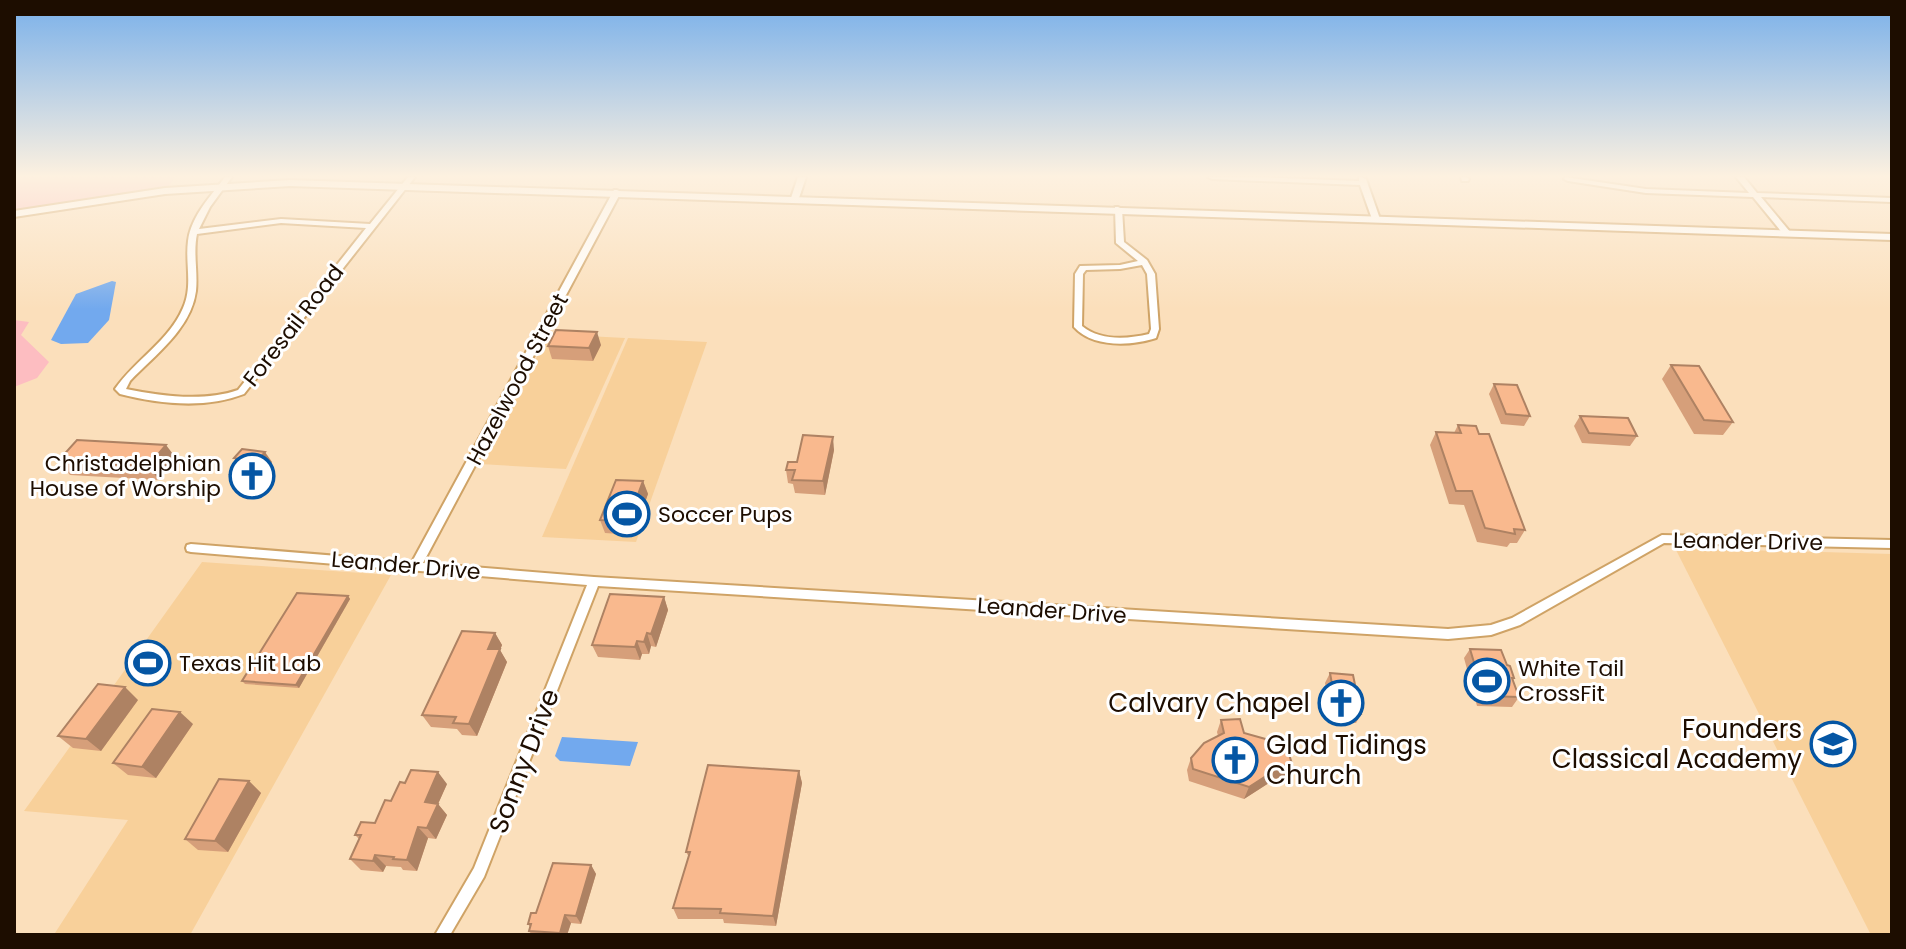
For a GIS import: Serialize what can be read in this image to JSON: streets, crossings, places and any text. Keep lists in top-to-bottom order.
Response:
{
  "streets": {
    "street": [
      "Foresail Road",
      "Hazelwood Street",
      "Leander Drive",
      "Sonny Drive"
    ]
  },
  "crossings": [
    ["Hazelwood Street", "Leander Drive"],
    ["Leander Drive", "Sonny Drive"]
  ],
  "places": {
    "church": ["Christadelphian House of Worship", "Calvary Chapel", "Glad Tidings Church"],
    "sports": ["Soccer Pups", "Texas Hit Lab", "White Tail CrossFit"],
    "school or university": ["Founders Classical Academy"]
  }
}
